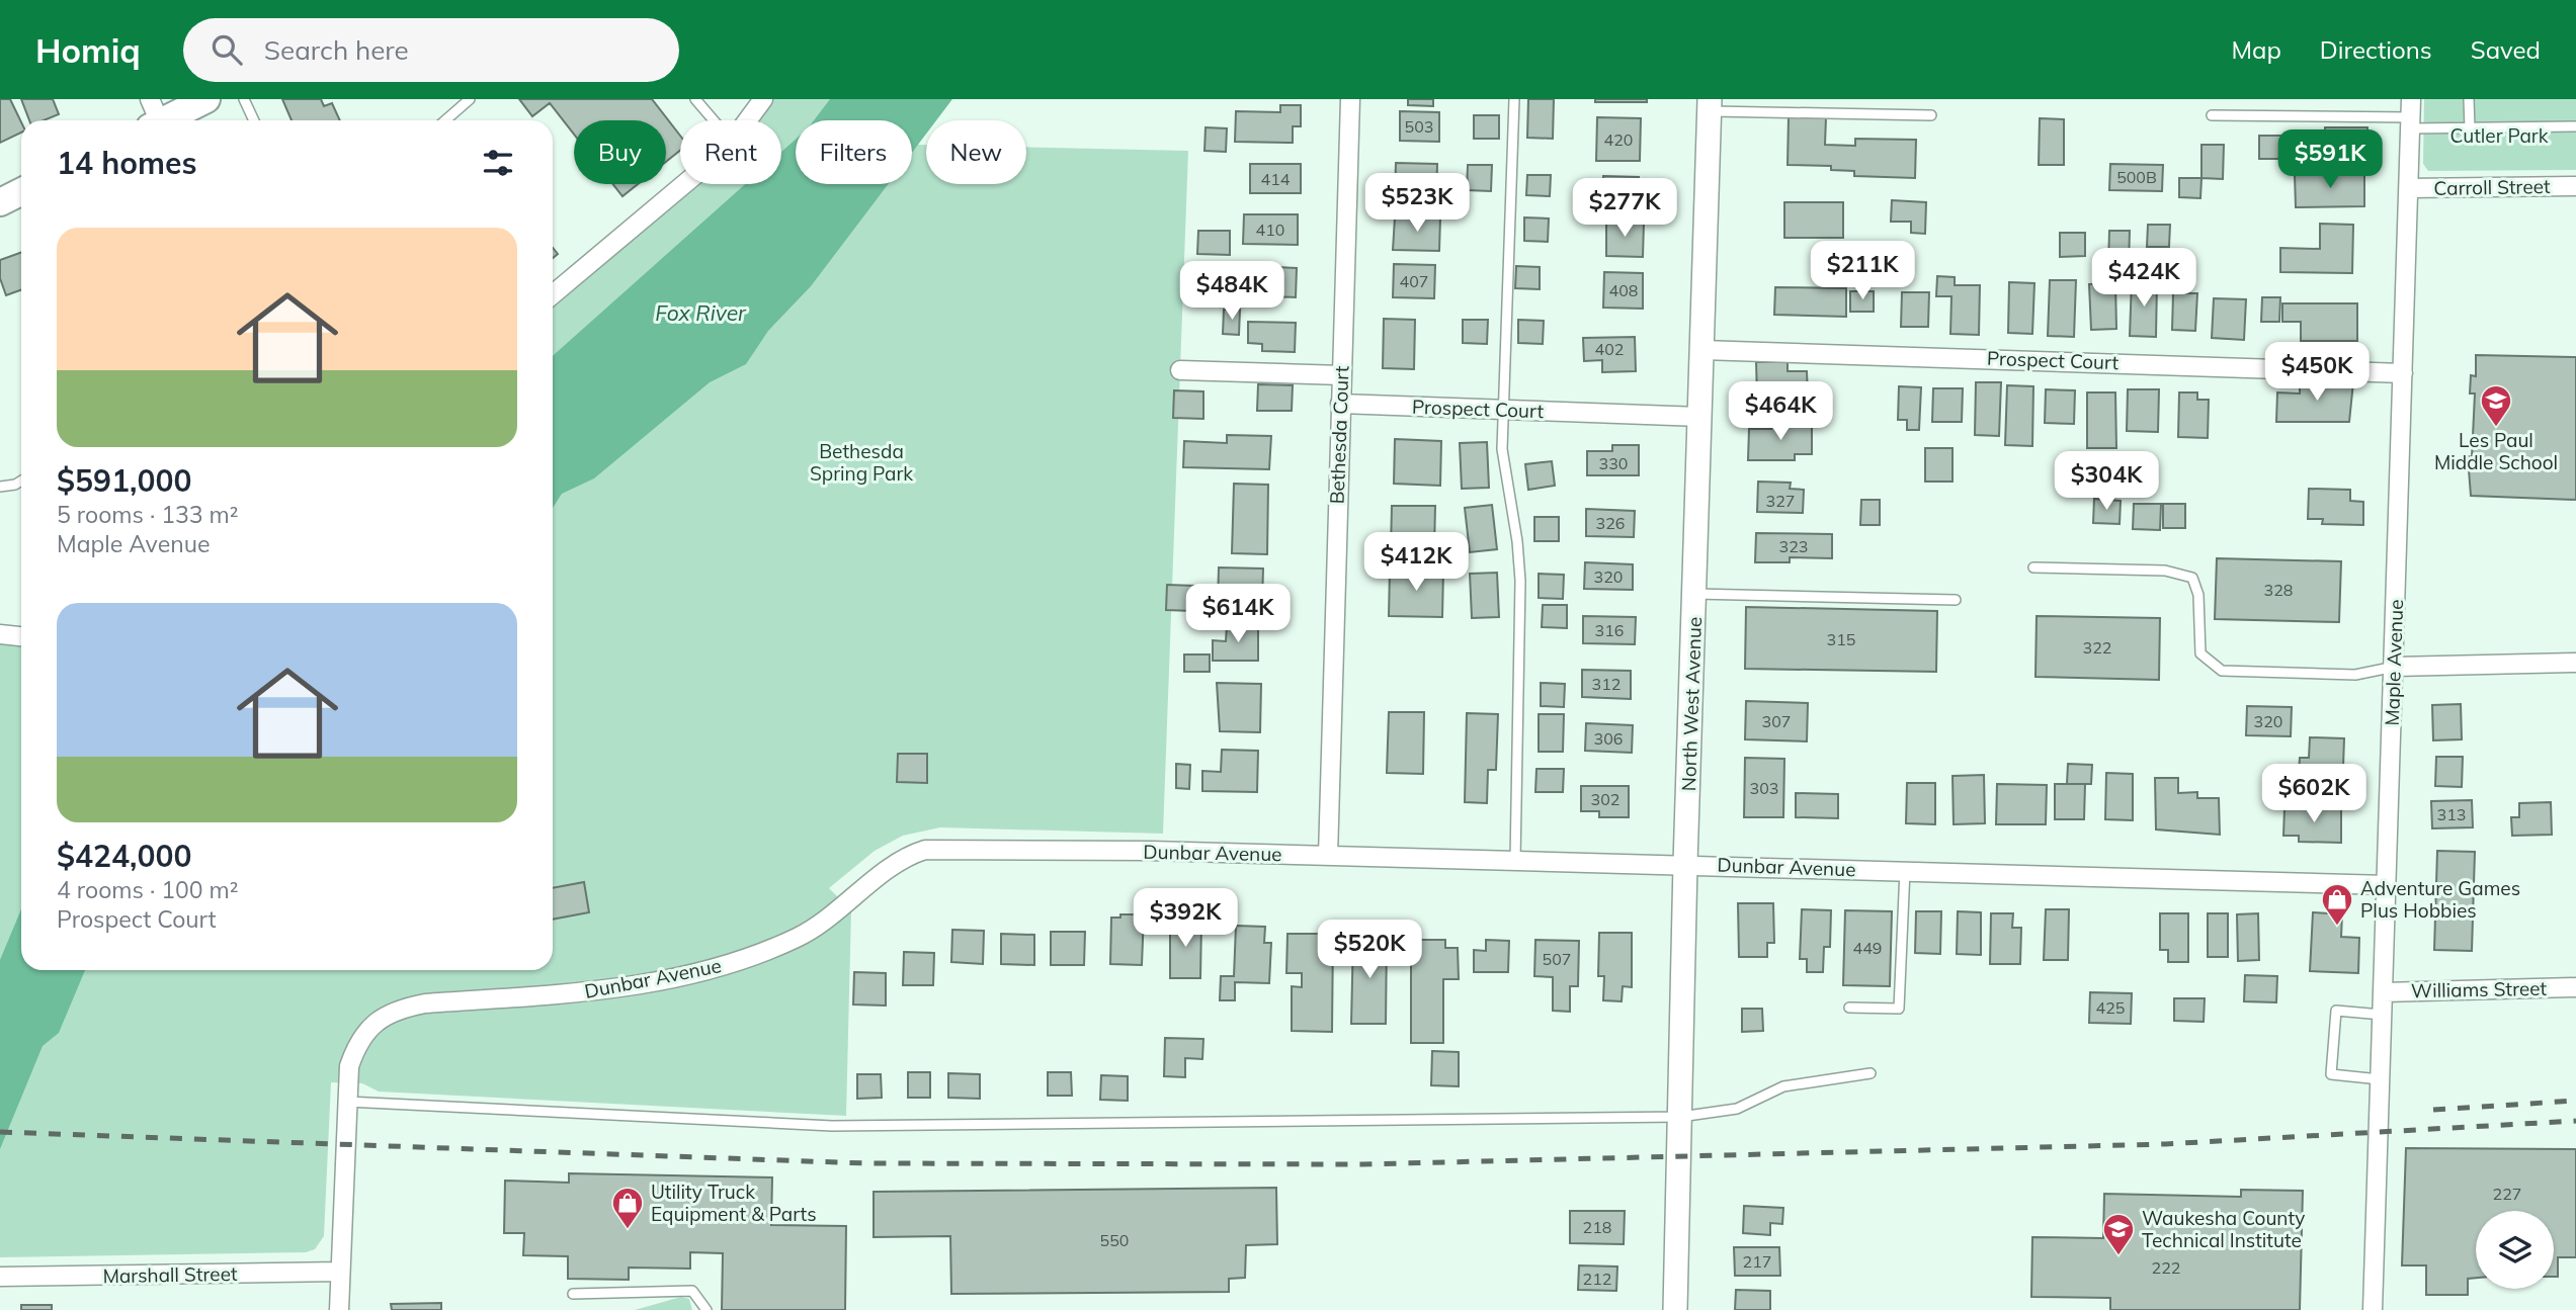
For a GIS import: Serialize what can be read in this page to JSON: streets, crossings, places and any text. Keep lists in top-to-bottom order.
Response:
{
  "streets": {
    "street": [
      "Carroll Street",
      "Prospect Court",
      "Bethesda Court",
      "Maple Avenue",
      "North West Avenue",
      "Dunbar Avenue",
      "Williams Street",
      "Marshall Street"
    ]
  },
  "crossings": [
    ["Carroll Street", "Maple Avenue"],
    ["Prospect Court", "Bethesda Court"],
    ["Prospect Court", "Maple Avenue"],
    ["Prospect Court", "North West Avenue"],
    ["Bethesda Court", "Dunbar Avenue"],
    ["Maple Avenue", "Dunbar Avenue"],
    ["Maple Avenue", "Williams Street"],
    ["North West Avenue", "Dunbar Avenue"],
    ["Dunbar Avenue", "Marshall Street"]
  ],
  "water": ["Fox River"],
  "parks": ["Cutler Park", "Bethesda Spring Park"],
  "places": {
    "school or university": ["Les Paul Middle School", "Waukesha County Technical Institute"],
    "shop": ["Adventure Games Plus Hobbies", "Utility Truck Equipment & Parts"]
  },
  "house_numbers": [
    "503",
    "420",
    "500B",
    "414",
    "410",
    "407",
    "408",
    "402",
    "330",
    "327",
    "326",
    "323",
    "320",
    "328",
    "316",
    "315",
    "322",
    "312",
    "307",
    "320",
    "306",
    "303",
    "302",
    "313",
    "449",
    "507",
    "425",
    "227",
    "218",
    "550",
    "217",
    "222",
    "212"
  ],
  "page": {
    "header": "Homiq",
    "search": "Search here",
    "nav": ["Map", "Directions", "Saved"],
    "chip": [
      "Buy",
      "Rent",
      "Filters",
      "New"
    ],
    "heading": "14 homes",
    "price": [
      "$591K",
      "$523K",
      "$277K",
      "$211K",
      "$424K",
      "$484K",
      "$450K",
      "$464K",
      "$304K",
      "$412K",
      "$614K",
      "$602K",
      "$392K",
      "$520K"
    ],
    "list": [
      {
        "name": "$591,000",
        "note": "5 rooms · 133 m² · Maple Avenue"
      },
      {
        "name": "$424,000",
        "note": "4 rooms · 100 m² · Prospect Court"
      }
    ]
  }
}
